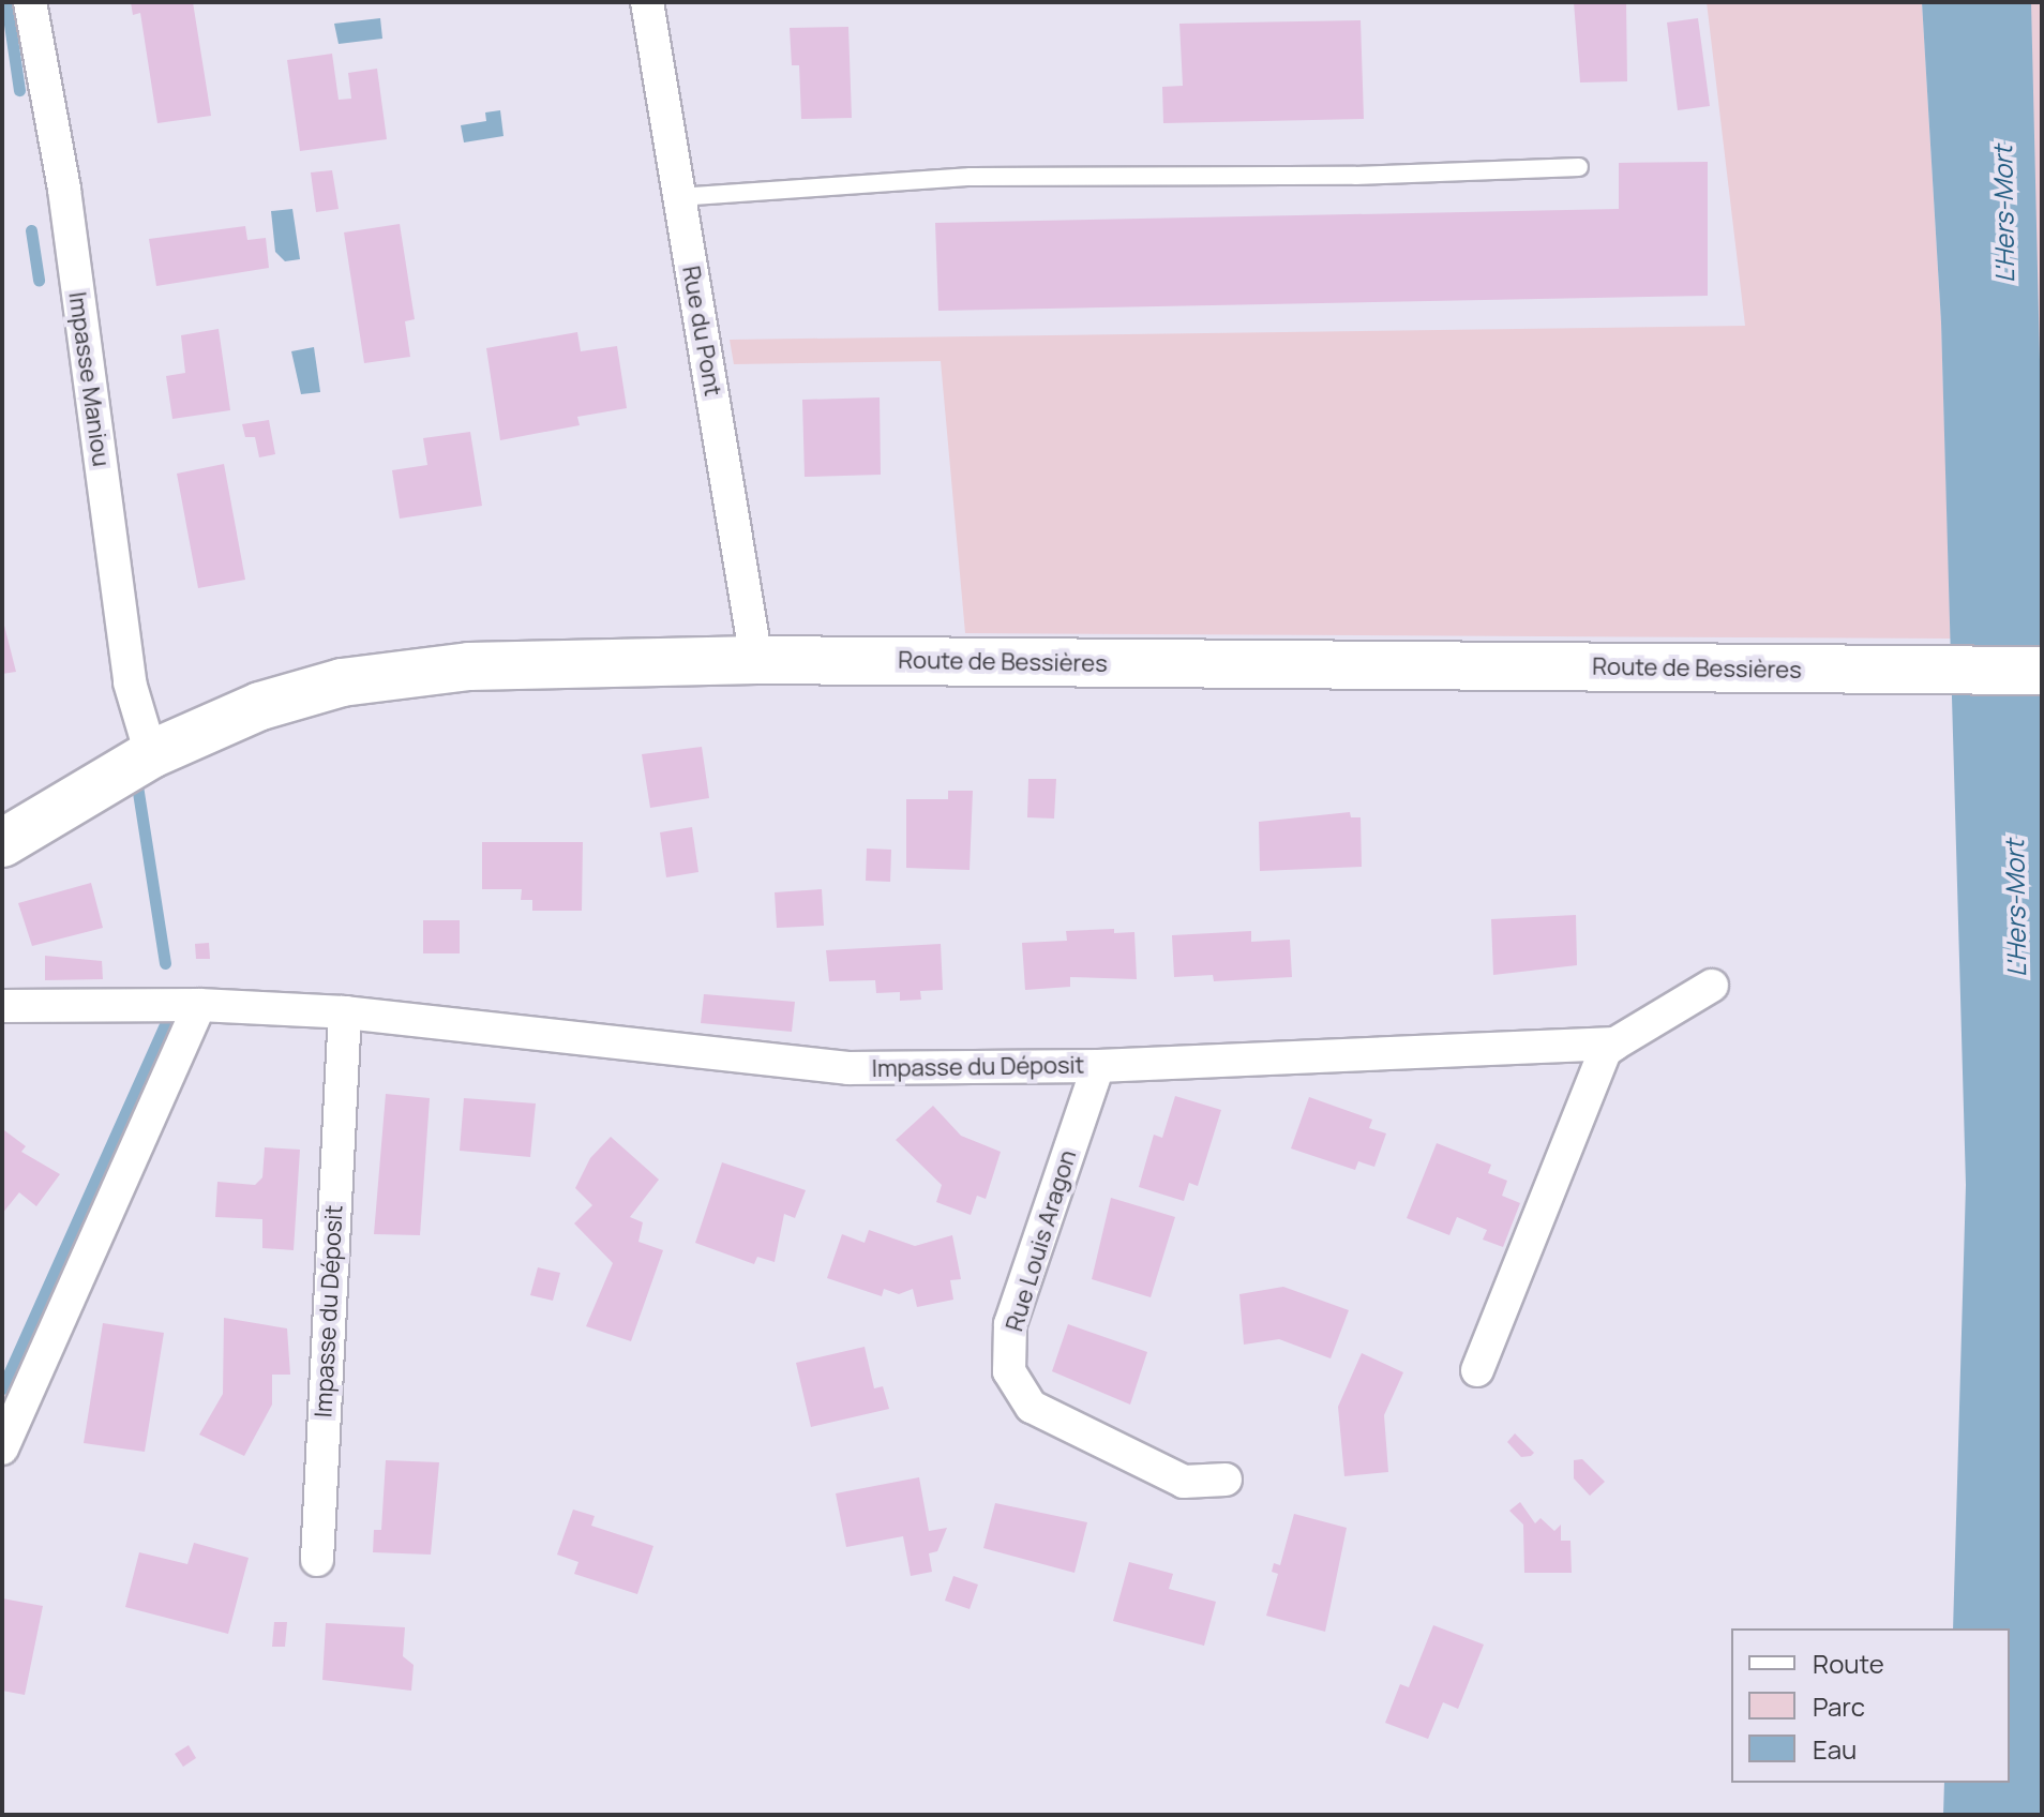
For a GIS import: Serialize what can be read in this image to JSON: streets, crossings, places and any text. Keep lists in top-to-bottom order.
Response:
{
  "streets": {
    "main road": ["Route de Bessières"],
    "street": [
      "Rue du Pont",
      "Impasse Maniou",
      "Impasse du Déposit",
      "Rue Louis Aragon"
    ]
  },
  "crossings": [
    ["Rue du Pont", "Route de Bessières"],
    ["Impasse Maniou", "Route de Bessières"],
    ["Impasse du Déposit", "Rue Louis Aragon"]
  ],
  "water": ["L'Hers-Mort"],
  "legend": ["Route", "Parc", "Eau"]
}
